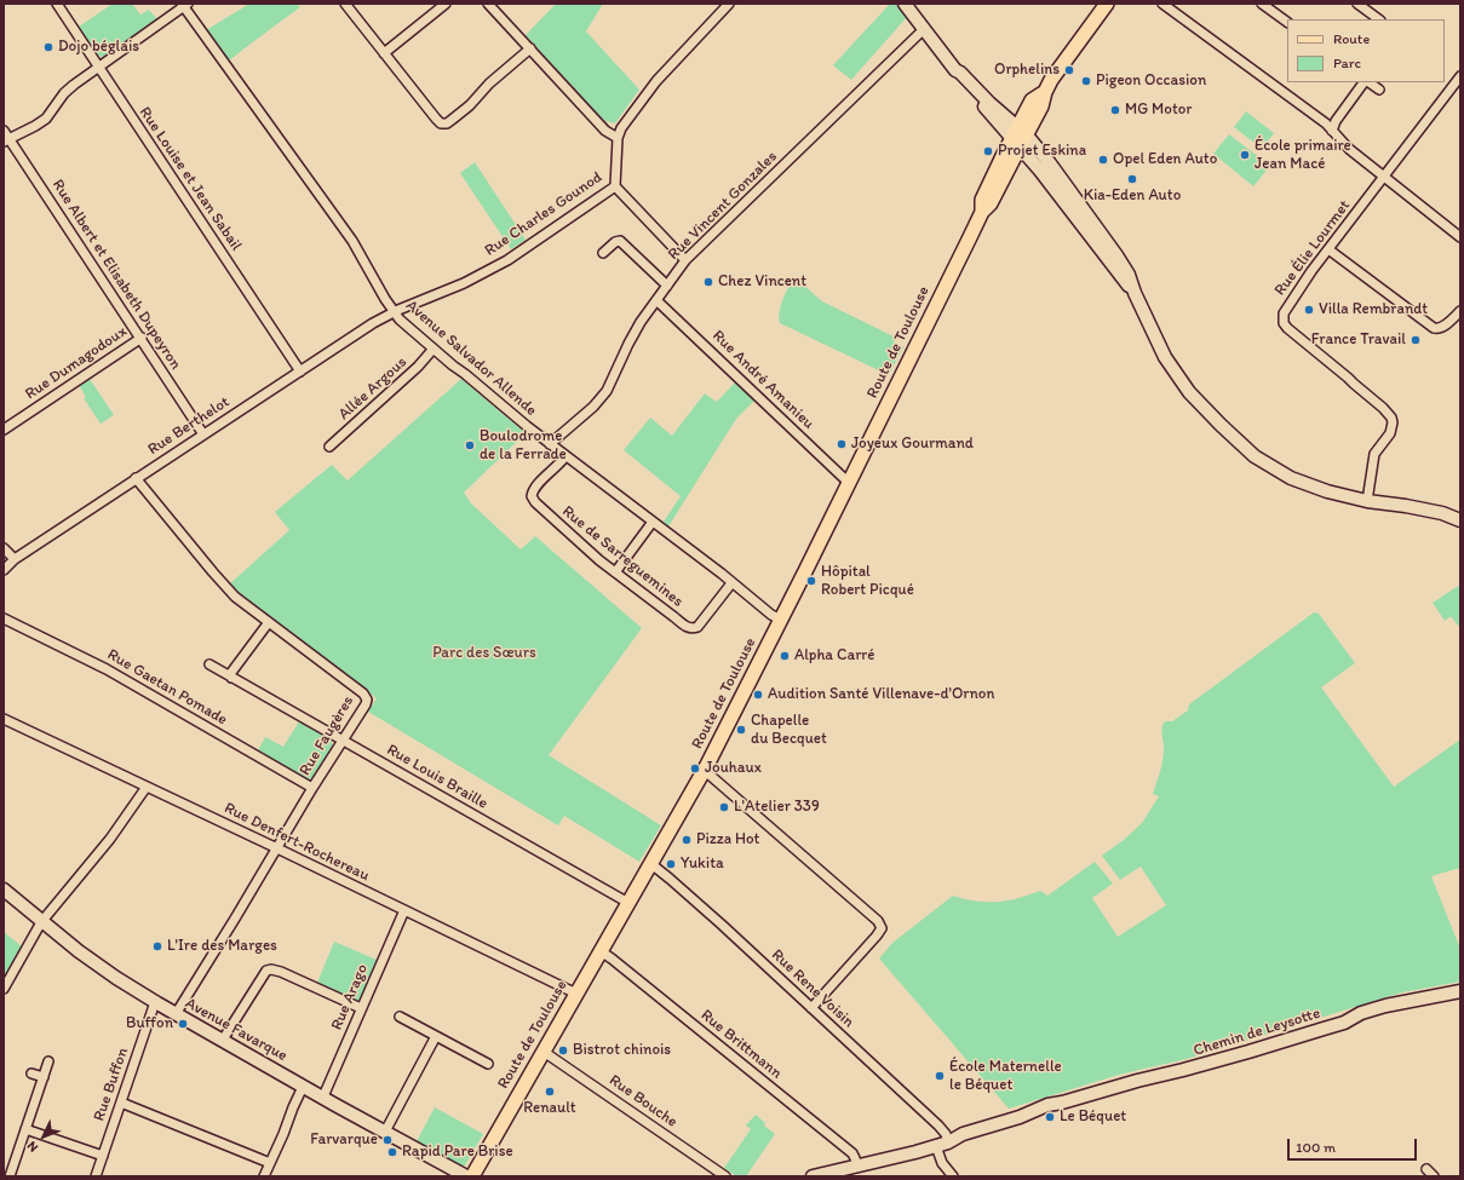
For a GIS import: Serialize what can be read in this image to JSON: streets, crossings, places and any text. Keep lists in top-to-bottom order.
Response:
{
  "streets": {
    "main road": ["Route de Toulouse"],
    "street": [
      "Rue Louise et Jean Sabail",
      "Rue Vincent Gonzales",
      "Rue Charles Gounod",
      "Rue Élie Lourmet",
      "Rue Albert et Elisabeth Dupeyron",
      "Avenue Salvador Allende",
      "Rue Dumagodoux",
      "Rue André Amanieu",
      "Allée Argous",
      "Rue Berthelot",
      "Rue de Sarreguemines",
      "Rue Gaetan Pomade",
      "Rue Faugères",
      "Rue Louis Braille",
      "Rue Denfert-Rochereau",
      "Rue Rene Voisin",
      "Rue Arago",
      "Avenue Favarque",
      "Chemin de Leysotte",
      "Rue Brittmann",
      "Rue Buffon",
      "Rue Bouche"
    ]
  },
  "crossings": [
    ["Rue Louise et Jean Sabail", "Rue Berthelot"],
    ["Rue Vincent Gonzales", "Avenue Salvador Allende"],
    ["Rue Vincent Gonzales", "Rue André Amanieu"],
    ["Rue Charles Gounod", "Avenue Salvador Allende"],
    ["Rue Charles Gounod", "Rue Berthelot"],
    ["Rue Albert et Elisabeth Dupeyron", "Rue Dumagodoux"],
    ["Rue Albert et Elisabeth Dupeyron", "Rue Berthelot"],
    ["Route de Toulouse", "Avenue Salvador Allende"],
    ["Route de Toulouse", "Rue André Amanieu"],
    ["Route de Toulouse", "Rue Louis Braille"],
    ["Route de Toulouse", "Rue Denfert-Rochereau"],
    ["Route de Toulouse", "Rue Rene Voisin"],
    ["Route de Toulouse", "Rue Brittmann"],
    ["Route de Toulouse", "Rue Bouche"],
    ["Avenue Salvador Allende", "Allée Argous"],
    ["Avenue Salvador Allende", "Rue Berthelot"],
    ["Avenue Salvador Allende", "Rue de Sarreguemines"],
    ["Rue Berthelot", "Rue Faugères"],
    ["Rue Gaetan Pomade", "Rue Faugères"],
    ["Rue Faugères", "Rue Louis Braille"],
    ["Rue Faugères", "Rue Denfert-Rochereau"],
    ["Rue Faugères", "Avenue Favarque"],
    ["Rue Denfert-Rochereau", "Rue Arago"],
    ["Rue Rene Voisin", "Chemin de Leysotte"],
    ["Rue Arago", "Avenue Favarque"],
    ["Avenue Favarque", "Rue Buffon"],
    ["Chemin de Leysotte", "Rue Brittmann"]
  ],
  "parks": ["Parc des Sœurs"],
  "places": [
    "Dojo béglais",
    "Orphelins",
    "Pigeon Occasion",
    "MG Motor",
    "Projet Eskina",
    "École primaire Jean Macé",
    "Opel Eden Auto",
    "Kia-Eden Auto",
    "Chez Vincent",
    "Villa Rembrandt",
    "France Travail",
    "Joyeux Gourmand",
    "Boulodrome de la Ferrade",
    "Hôpital Robert Picqué",
    "Alpha Carré",
    "Audition Santé Villenave-d'Ornon",
    "Chapelle du Becquet",
    "Jouhaux",
    "L'Atelier 339",
    "Pizza Hot",
    "Yukita",
    "L'Ire des Marges",
    "Buffon",
    "Bistrot chinois",
    "École Maternelle le Béquet",
    "Renault",
    "Le Béquet",
    "Farvarque",
    "Rapid Pare Brise"
  ],
  "legend": ["Route", "Parc"],
  "scale_bar": "100 m",
  "north": "bottom left"
}
